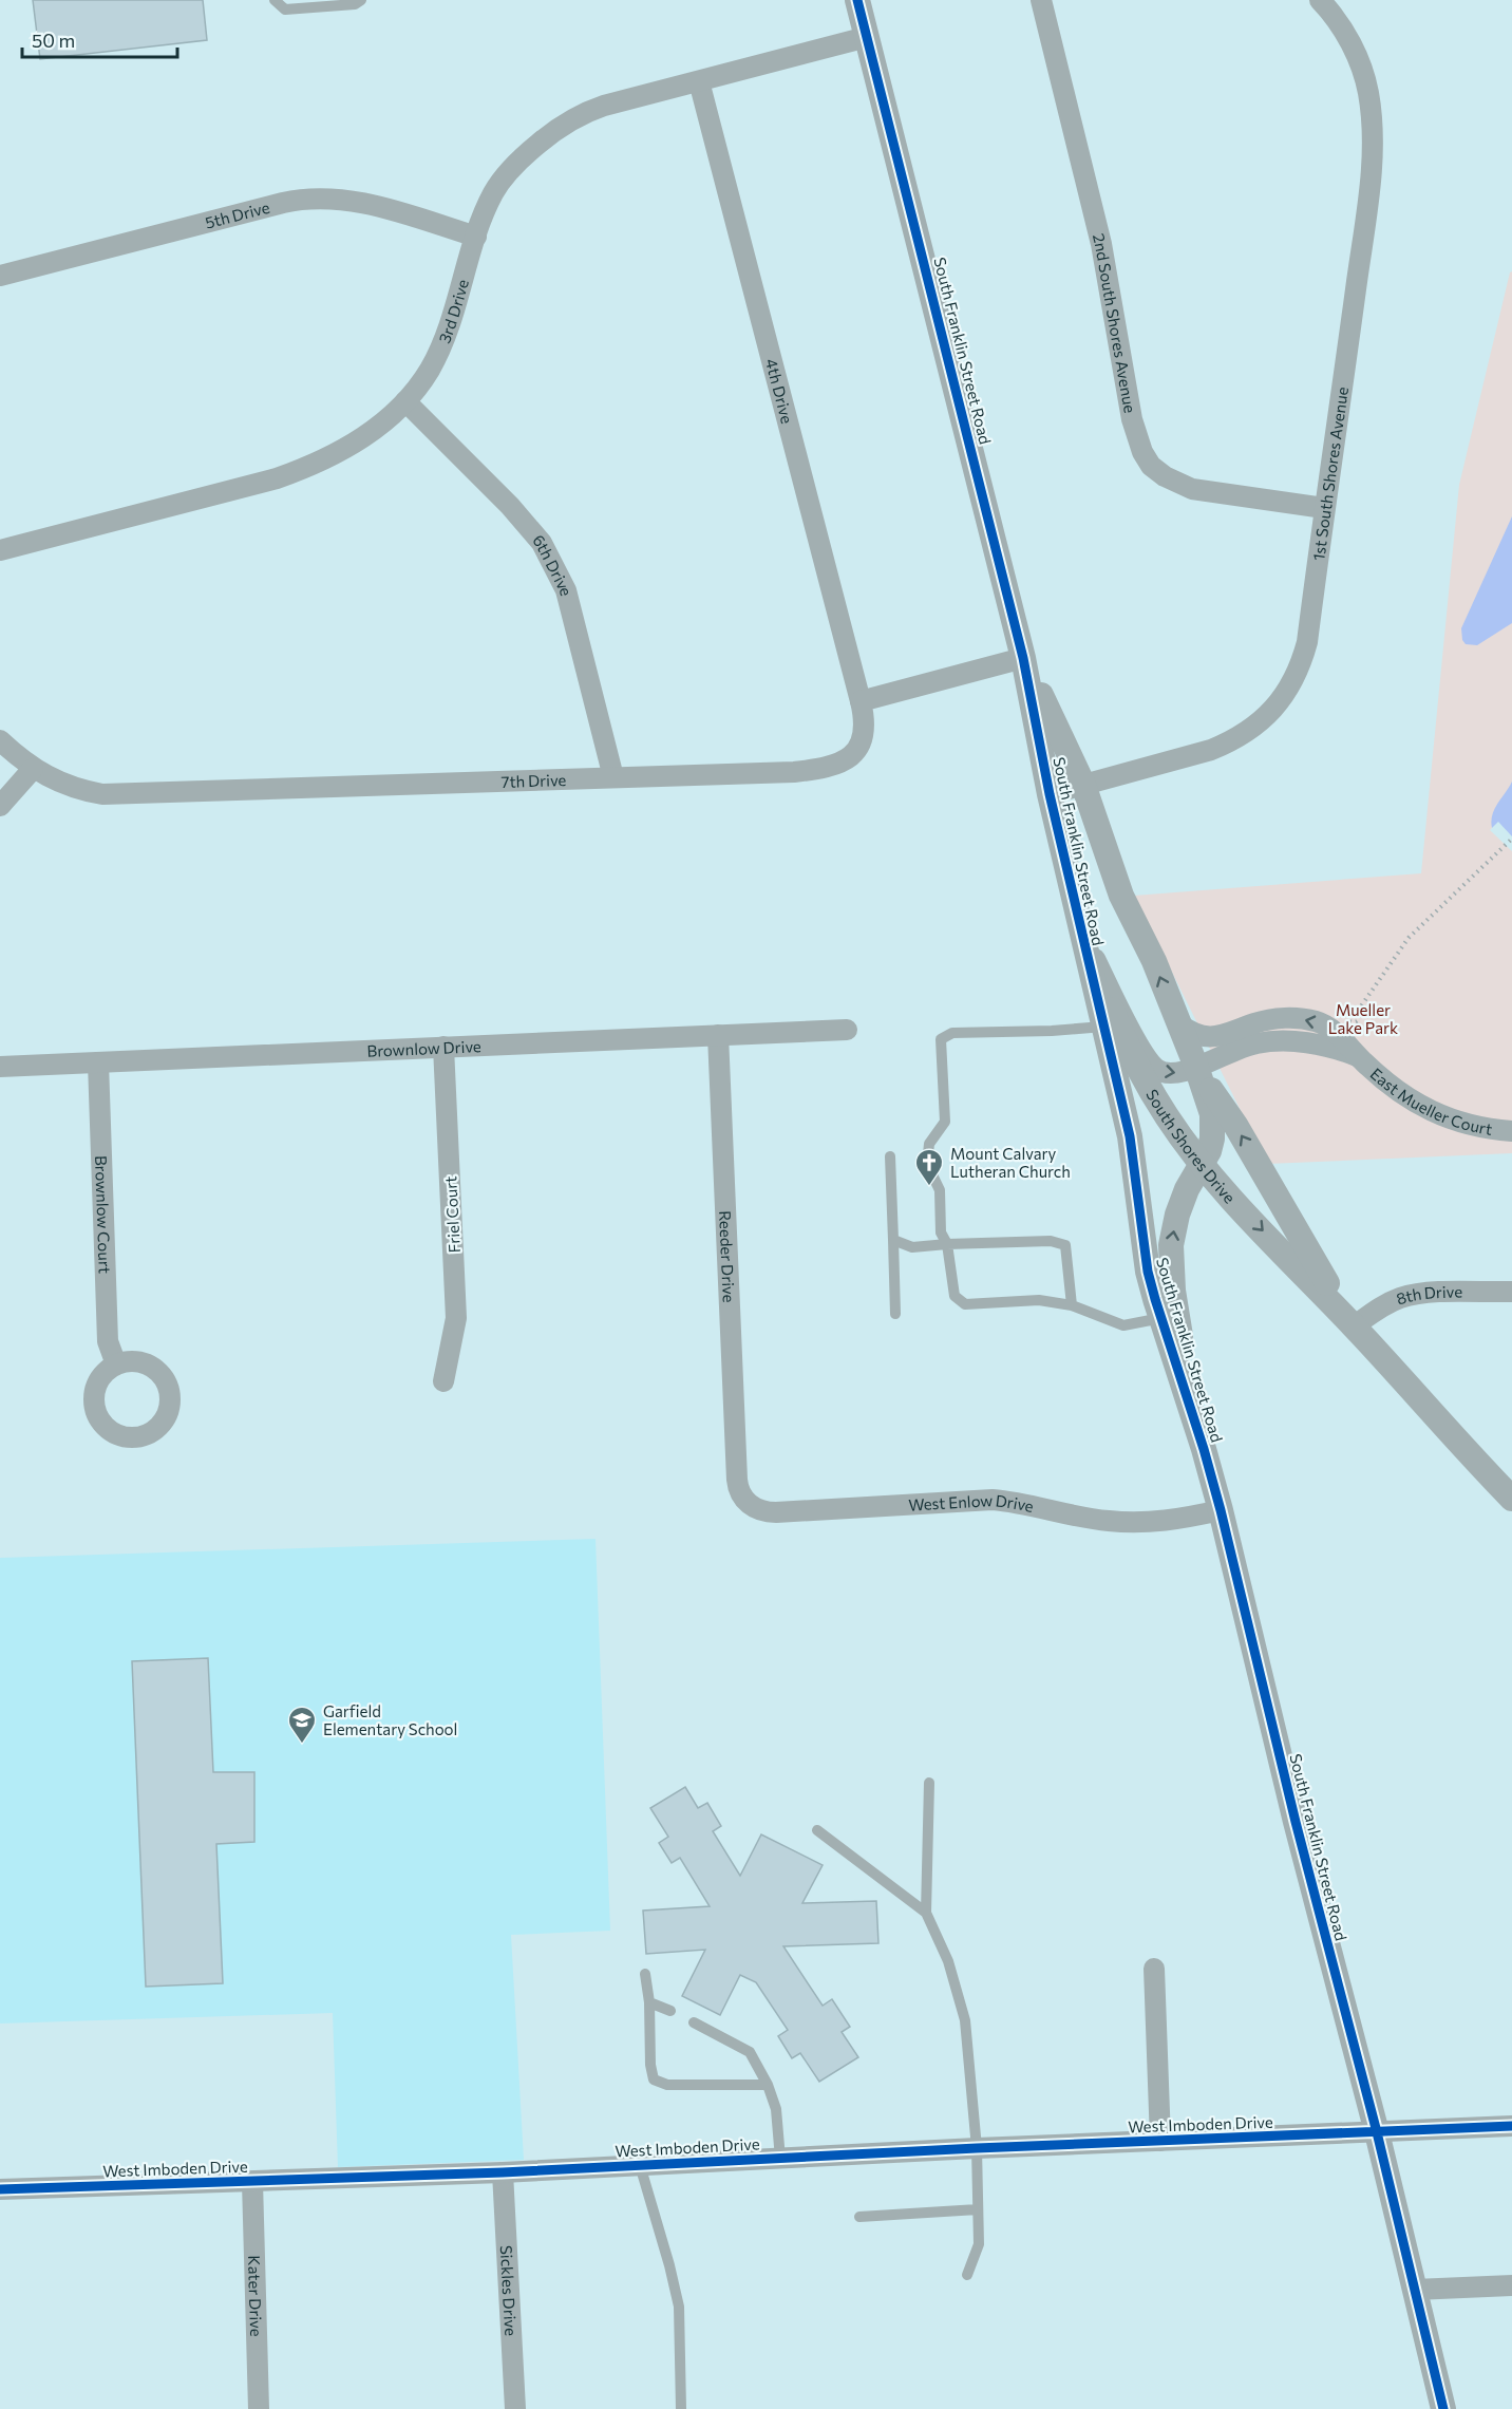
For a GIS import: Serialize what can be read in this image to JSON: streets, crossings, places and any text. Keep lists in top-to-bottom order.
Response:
{
  "streets": {
    "street": [
      "5th Drive",
      "3rd Drive",
      "2nd South Shores Avenue",
      "South Franklin Street Road",
      "4th Drive",
      "1st South Shores Avenue",
      "6th Drive",
      "7th Drive",
      "Brownlow Drive",
      "East Mueller Court",
      "South Shores Drive",
      "Brownlow Court",
      "Friel Court",
      "Reeder Drive",
      "8th Drive",
      "West Enlow Drive",
      "West Imboden Drive",
      "Sickles Drive",
      "Kater Drive"
    ]
  },
  "crossings": [
    ["5th Drive", "3rd Drive"],
    ["3rd Drive", "South Franklin Street Road"],
    ["3rd Drive", "4th Drive"],
    ["3rd Drive", "6th Drive"],
    ["2nd South Shores Avenue", "1st South Shores Avenue"],
    ["South Franklin Street Road", "1st South Shores Avenue"],
    ["South Franklin Street Road", "East Mueller Court"],
    ["South Franklin Street Road", "South Shores Drive"],
    ["South Franklin Street Road", "West Enlow Drive"],
    ["South Franklin Street Road", "West Imboden Drive"],
    ["4th Drive", "7th Drive"],
    ["6th Drive", "7th Drive"],
    ["Brownlow Drive", "Brownlow Court"],
    ["Brownlow Drive", "Friel Court"],
    ["Brownlow Drive", "Reeder Drive"],
    ["East Mueller Court", "South Shores Drive"],
    ["South Shores Drive", "8th Drive"],
    ["Reeder Drive", "West Enlow Drive"],
    ["West Imboden Drive", "Sickles Drive"],
    ["West Imboden Drive", "Kater Drive"]
  ],
  "parks": ["Mueller Lake Park"],
  "places": {
    "church": ["Mount Calvary Lutheran Church"],
    "school or university": ["Garfield Elementary School"]
  },
  "scale_bar": "50 m"
}
